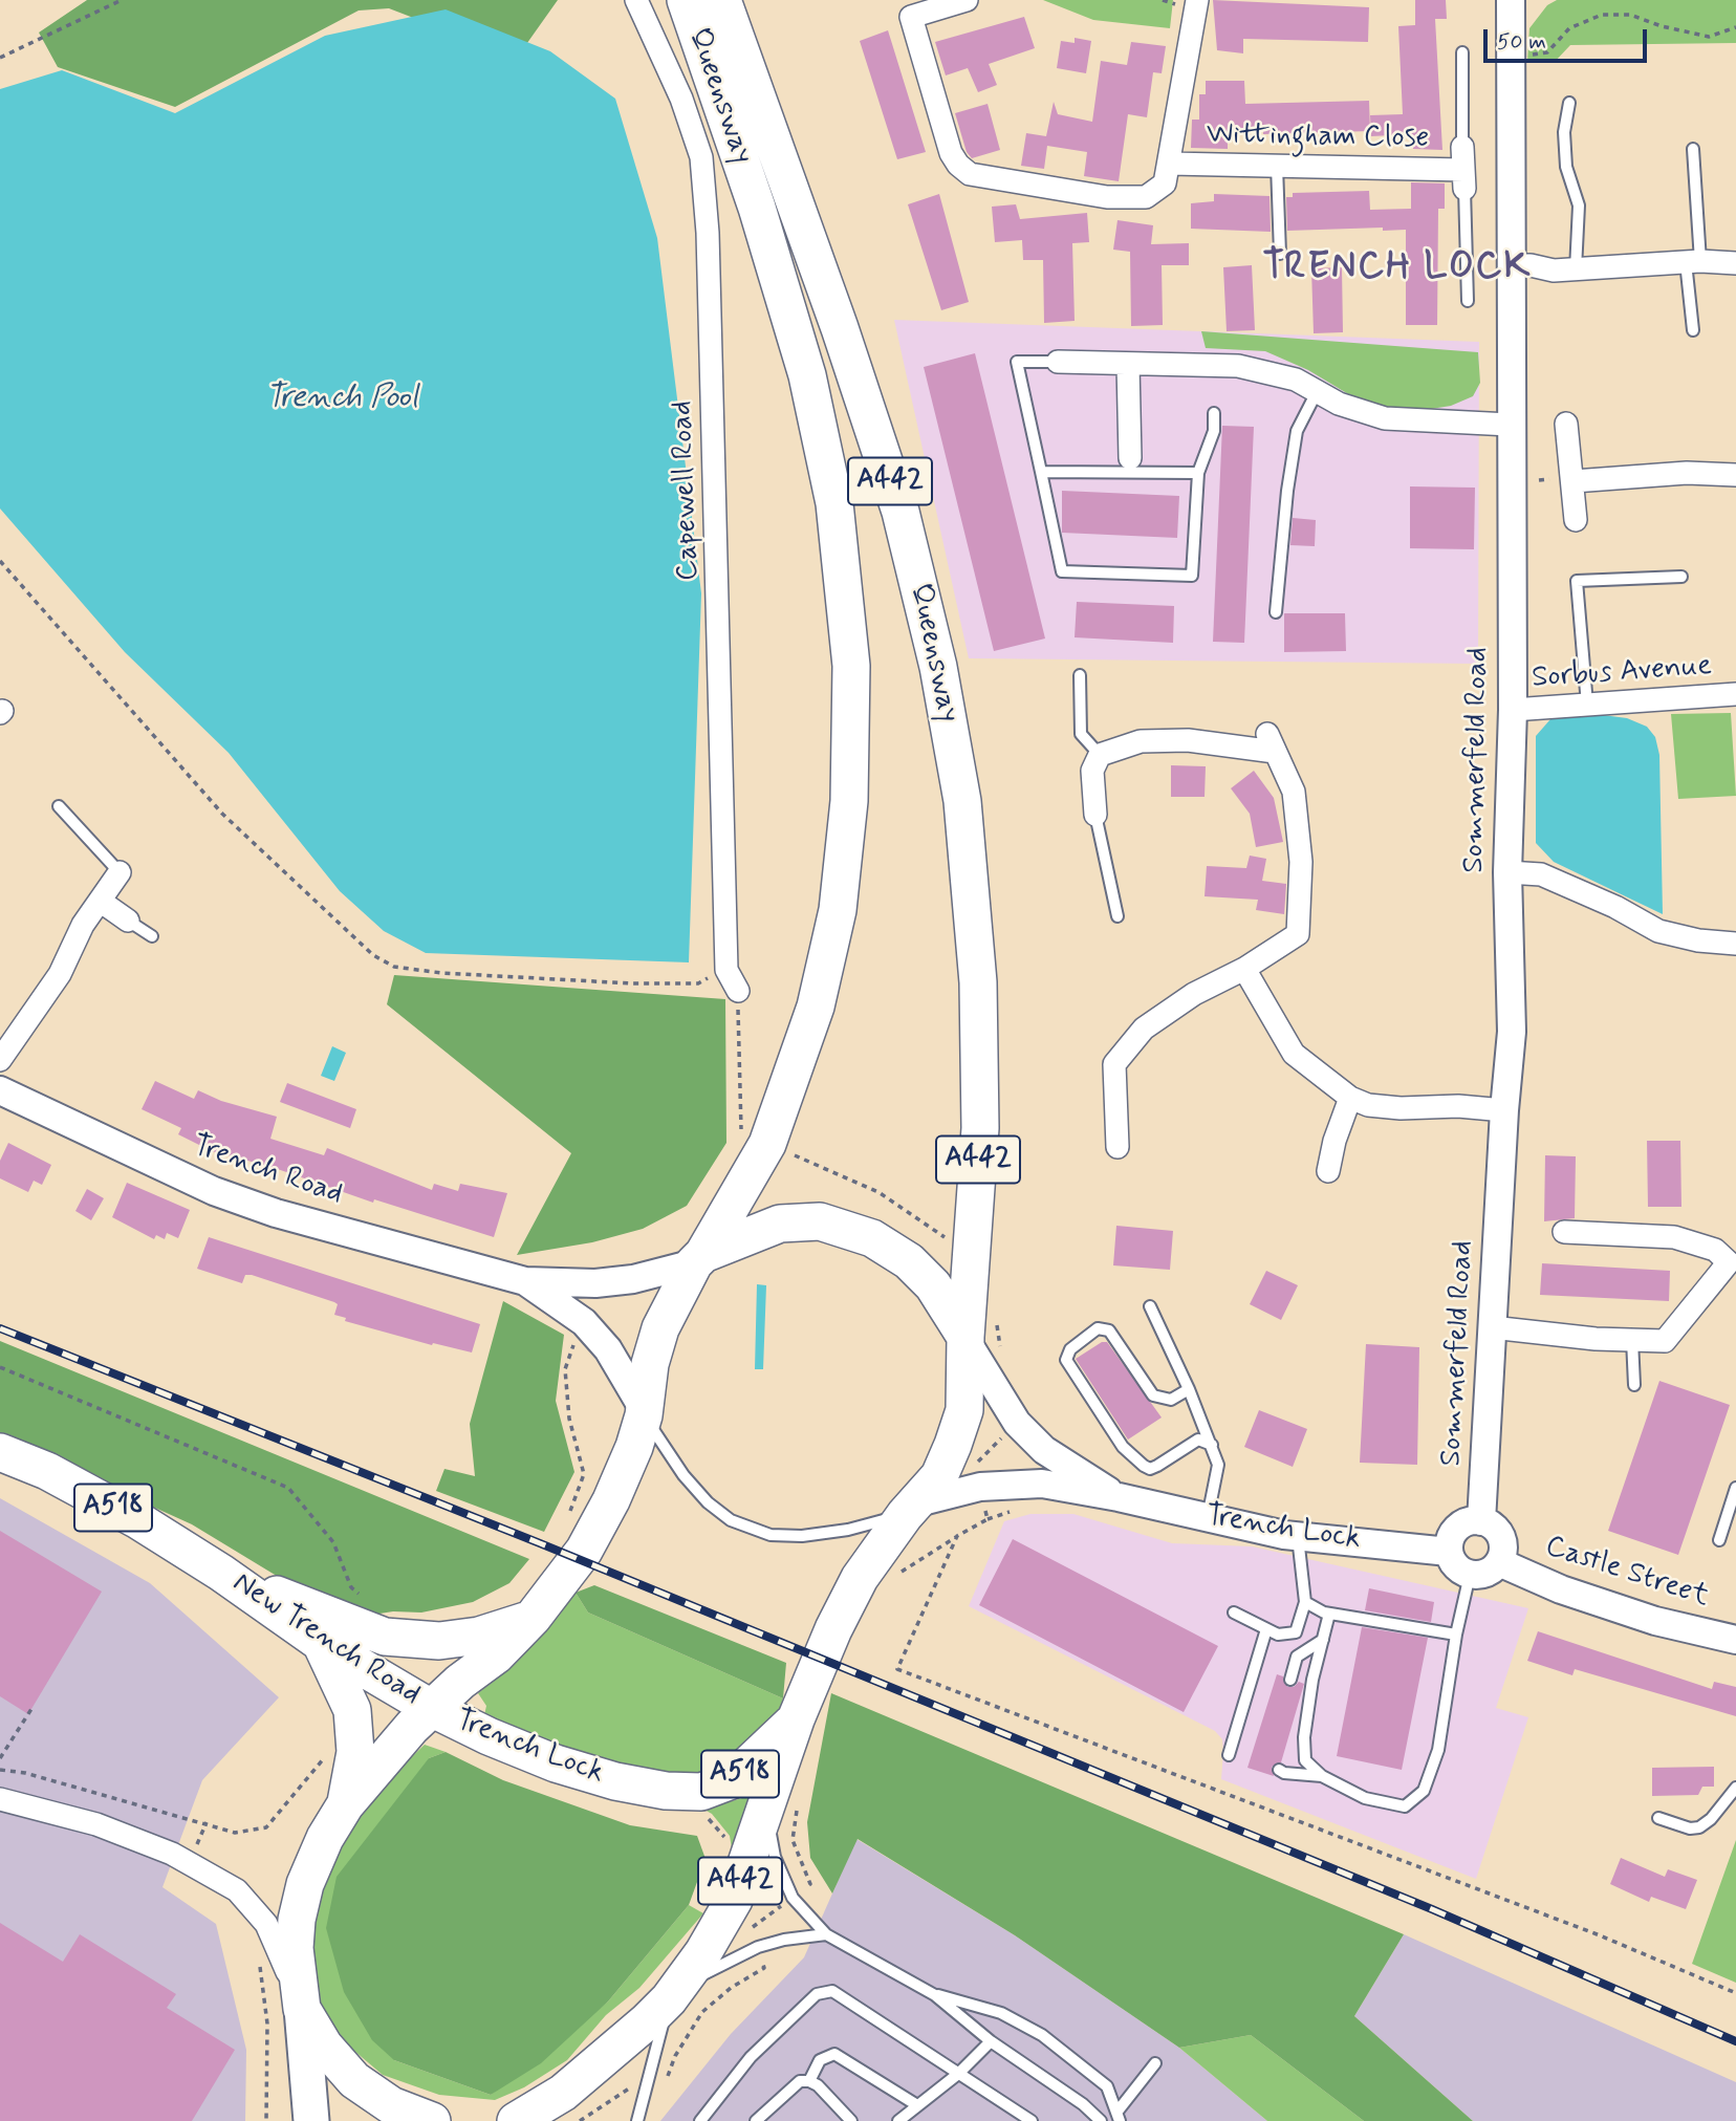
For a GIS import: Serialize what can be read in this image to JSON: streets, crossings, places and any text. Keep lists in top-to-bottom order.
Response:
{
  "streets": {
    "highway": [
      "Queensway",
      "A442",
      "A518",
      "Trench Lock",
      "New Trench Road"
    ],
    "street": [
      "Wittingham Close",
      "Capewell Road",
      "Sorbus Avenue",
      "Sommerfeld Road",
      "Trench Road",
      "Castle Street"
    ]
  },
  "crossings": [
    ["Queensway", "A442"],
    ["A442", "Trench Lock"],
    ["A442", "New Trench Road"],
    ["Sorbus Avenue", "Sommerfeld Road"],
    ["Sommerfeld Road", "Trench Lock"],
    ["Sommerfeld Road", "Castle Street"],
    ["A518", "Trench Lock"],
    ["A518", "New Trench Road"],
    ["Trench Lock", "Castle Street"],
    ["Trench Lock", "New Trench Road"]
  ],
  "districts": ["TRENCH LOCK"],
  "water": ["Trench Pool"],
  "scale_bar": "50 m"
}
